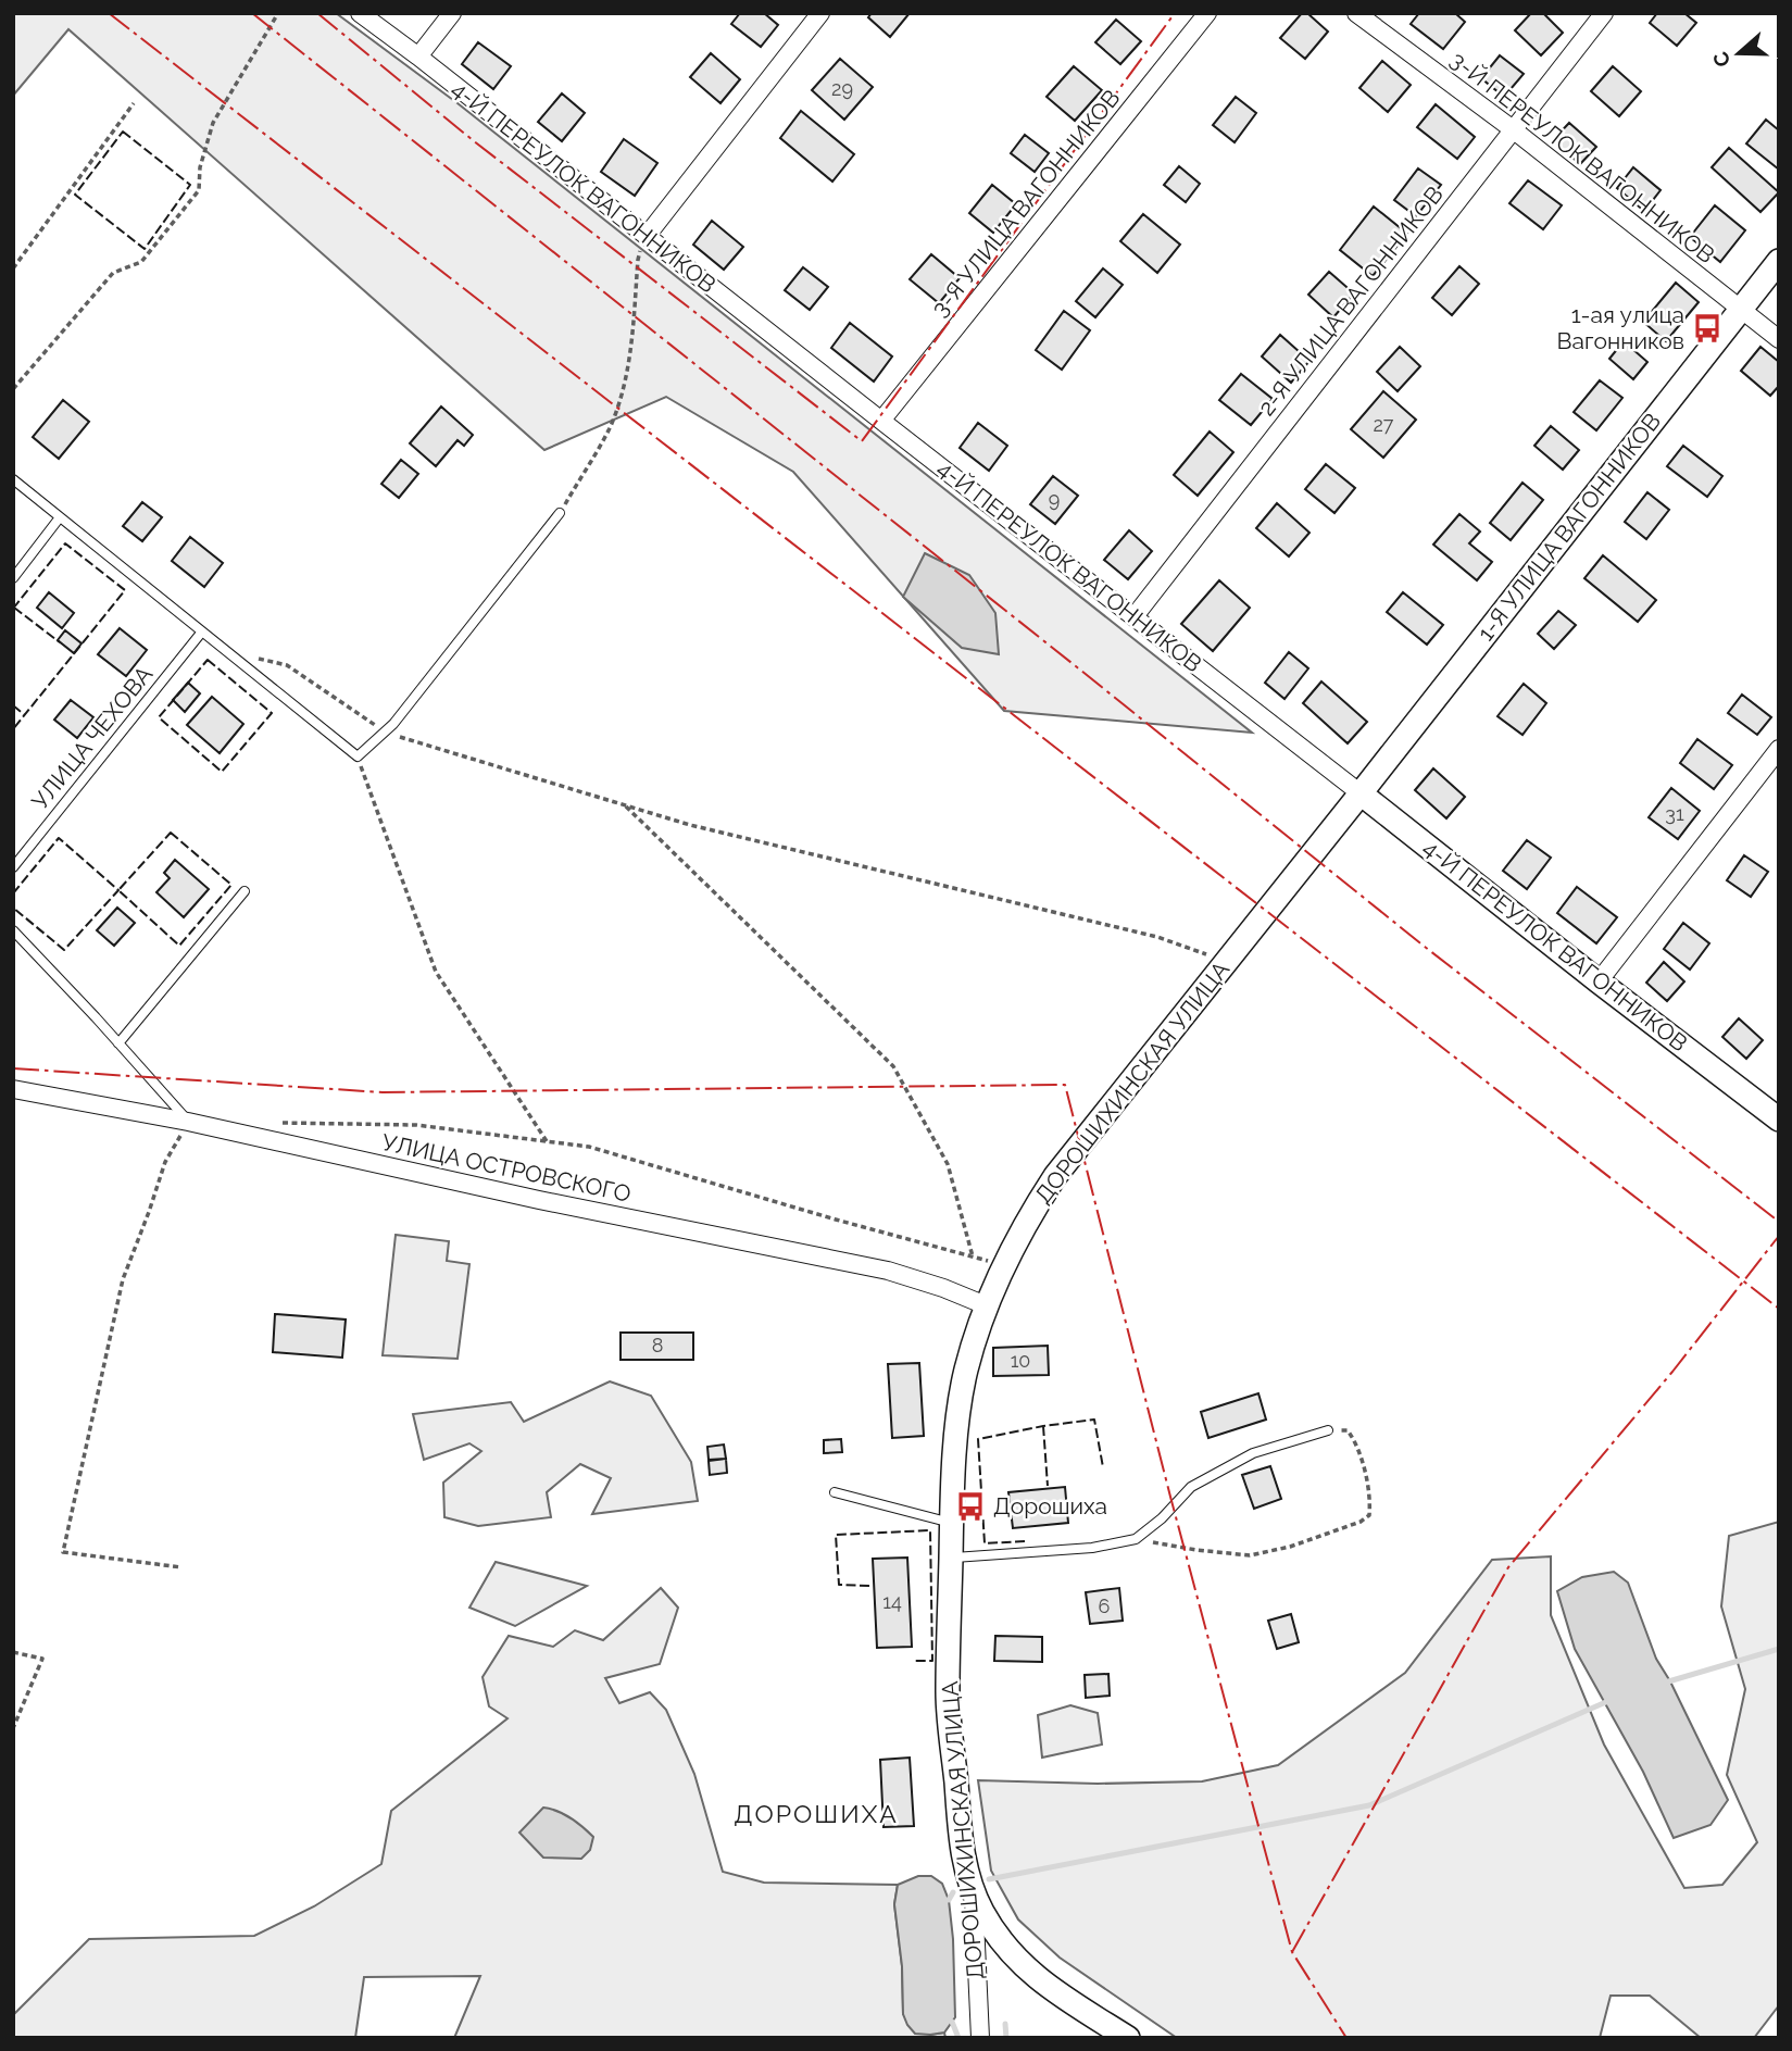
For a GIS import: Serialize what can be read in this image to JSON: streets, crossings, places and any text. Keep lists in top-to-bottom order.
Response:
{
  "streets": {
    "street": [
      "3-Й ПЕРЕУЛОК ВАГОННИКОВ",
      "4-Й ПЕРЕУЛОК ВАГОННИКОВ",
      "3-Я УЛИЦА ВАГОННИКОВ",
      "2-Я УЛИЦА ВАГОННИКОВ",
      "1-Я УЛИЦА ВАГОННИКОВ",
      "ДОРОШИХИНСКАЯ УЛИЦА",
      "УЛИЦА ОСТРОВСКОГО"
    ],
    "lane": ["УЛИЦА ЧЕХОВА"]
  },
  "crossings": [
    ["3-Й ПЕРЕУЛОК ВАГОННИКОВ", "2-Я УЛИЦА ВАГОННИКОВ"],
    ["3-Й ПЕРЕУЛОК ВАГОННИКОВ", "1-Я УЛИЦА ВАГОННИКОВ"],
    ["4-Й ПЕРЕУЛОК ВАГОННИКОВ", "3-Я УЛИЦА ВАГОННИКОВ"],
    ["4-Й ПЕРЕУЛОК ВАГОННИКОВ", "2-Я УЛИЦА ВАГОННИКОВ"],
    ["4-Й ПЕРЕУЛОК ВАГОННИКОВ", "1-Я УЛИЦА ВАГОННИКОВ"],
    ["4-Й ПЕРЕУЛОК ВАГОННИКОВ", "ДОРОШИХИНСКАЯ УЛИЦА"],
    ["1-Я УЛИЦА ВАГОННИКОВ", "ДОРОШИХИНСКАЯ УЛИЦА"],
    ["ДОРОШИХИНСКАЯ УЛИЦА", "УЛИЦА ОСТРОВСКОГО"]
  ],
  "districts": ["ДОРОШИХА"],
  "places": {
    "bus stop": ["1-ая улица Вагонников", "Дорошиха"]
  },
  "house_numbers": [
    "29",
    "27",
    "9",
    "31",
    "8",
    "10",
    "14",
    "6"
  ],
  "north": "left"
}
